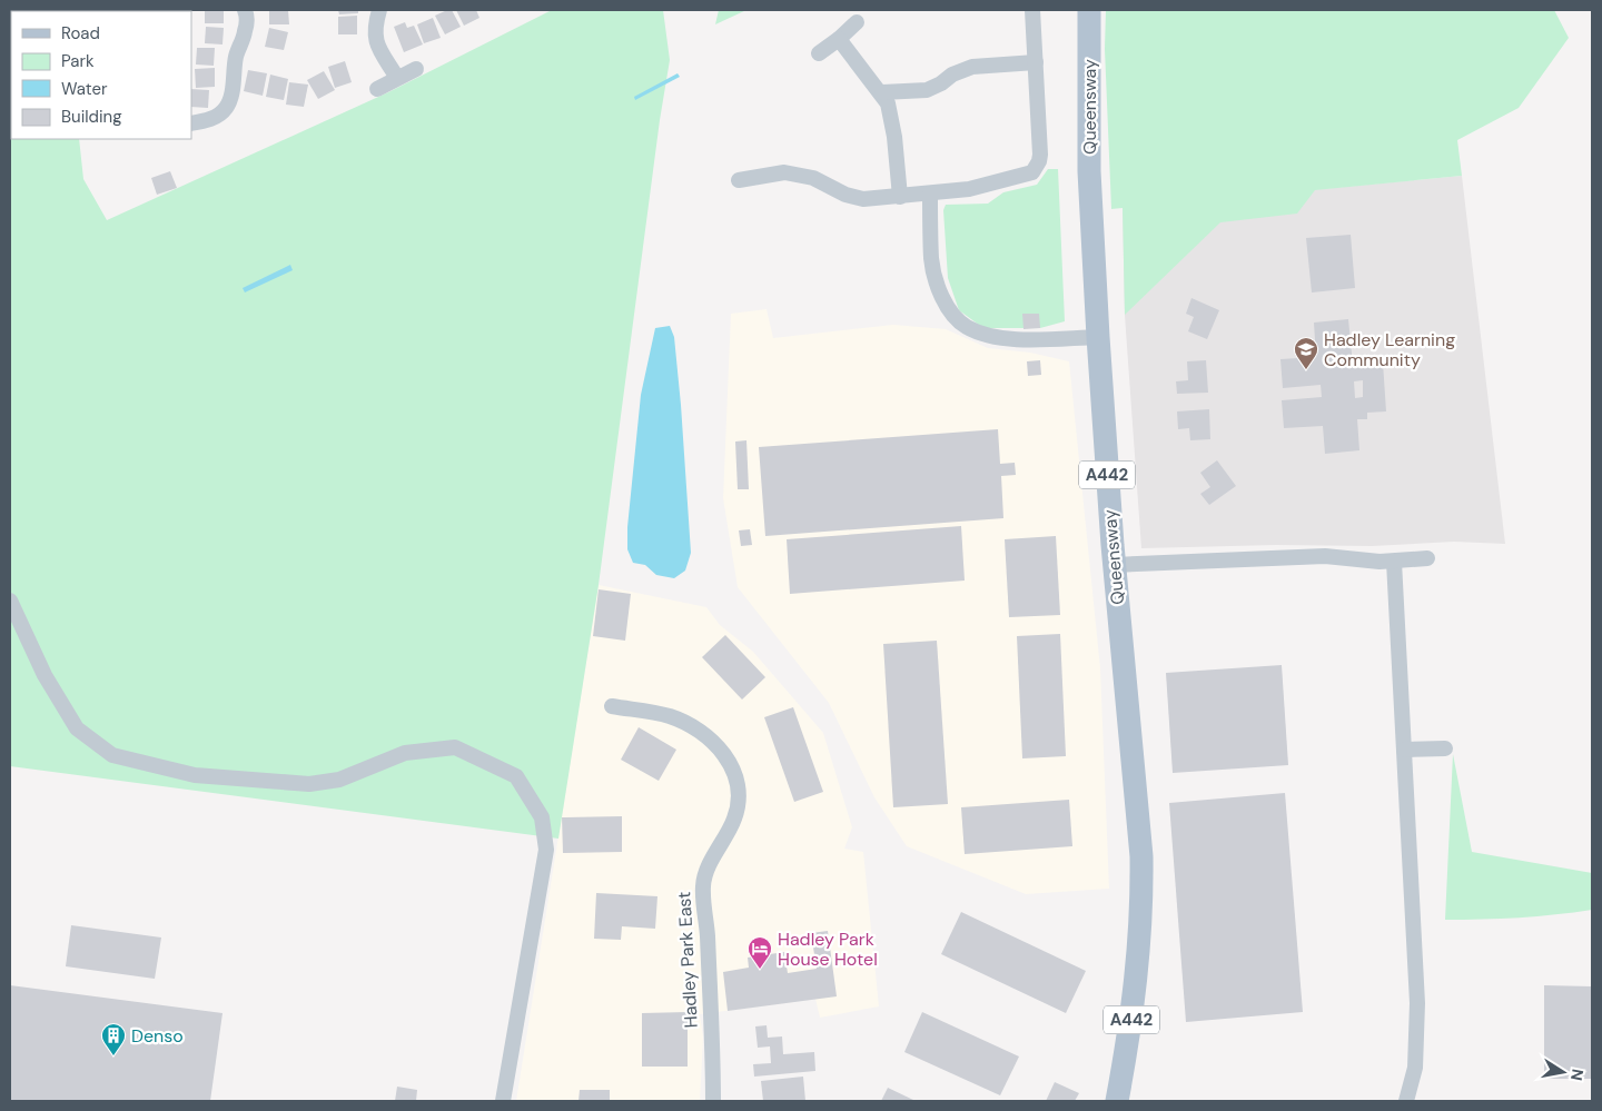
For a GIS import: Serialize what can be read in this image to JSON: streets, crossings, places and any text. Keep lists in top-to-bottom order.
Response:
{
  "streets": {
    "main road": ["Queensway", "A442"],
    "street": ["Hadley Park East"]
  },
  "places": {
    "school or university": ["Hadley Learning Community"],
    "hotel": ["Hadley Park House Hotel"],
    "building": ["Denso"]
  },
  "legend": [
    "Road",
    "Park",
    "Water",
    "Building"
  ],
  "north": "right"
}
